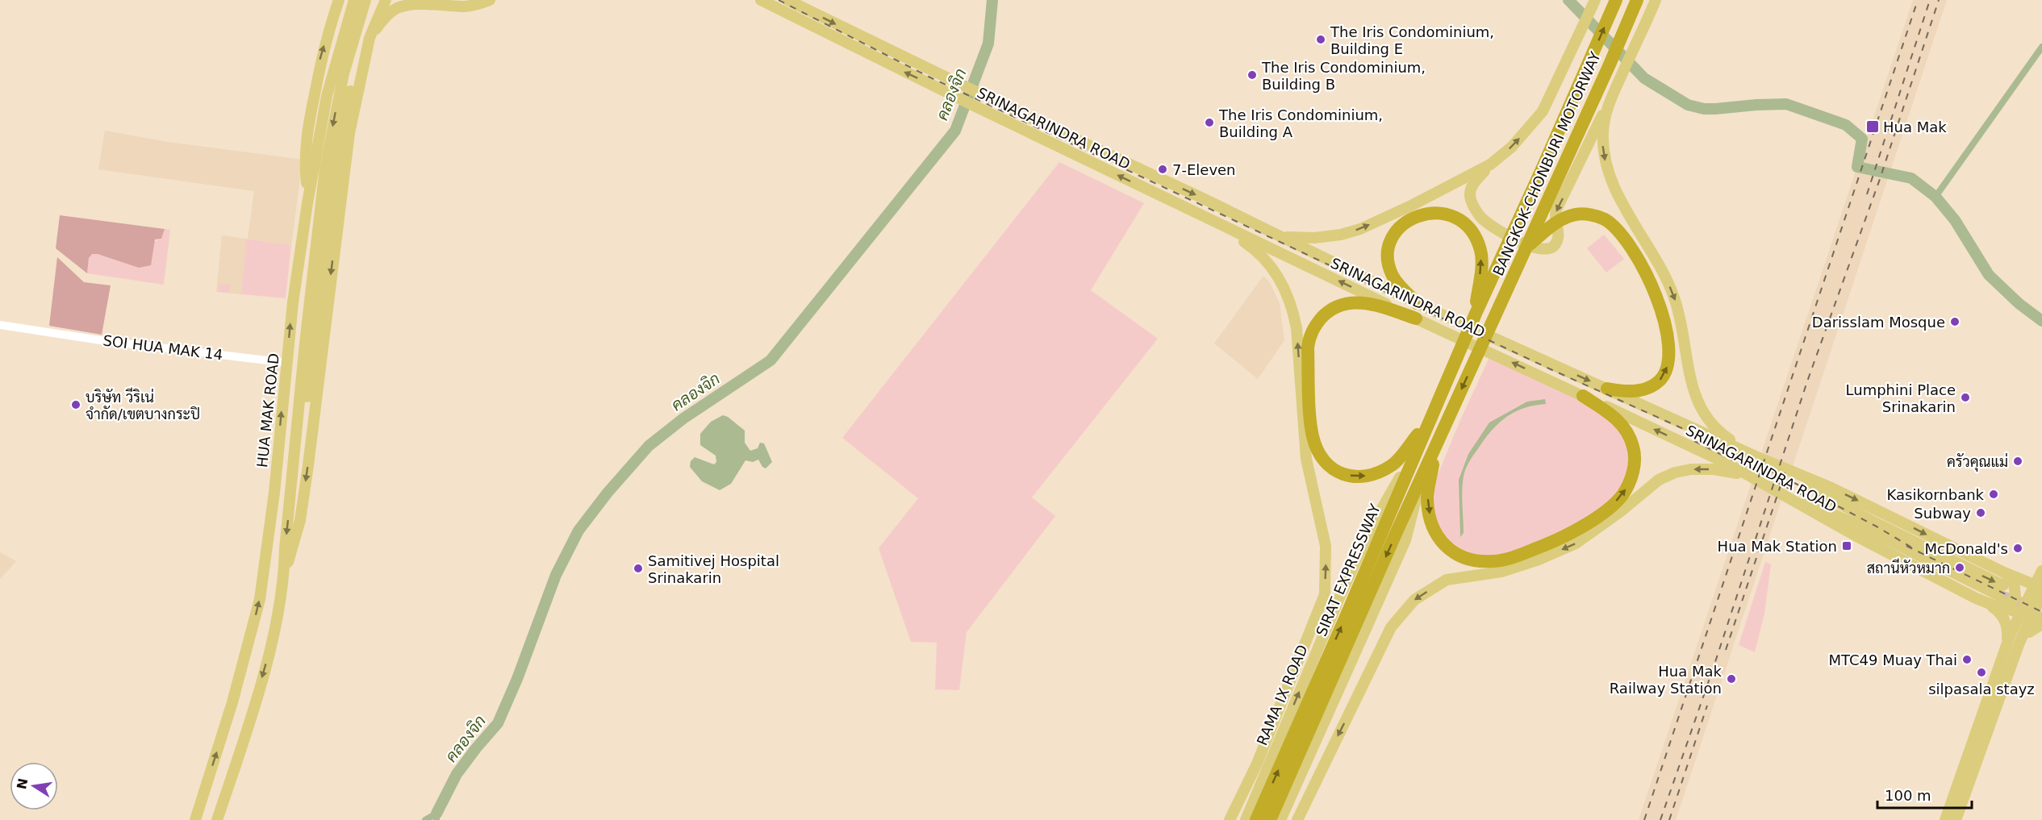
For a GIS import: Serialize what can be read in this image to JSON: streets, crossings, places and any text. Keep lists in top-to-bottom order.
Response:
{
  "streets": {
    "highway": ["BANGKOK-CHONBURI MOTORWAY", "SIRAT EXPRESSWAY"],
    "main road": ["SRINAGARINDRA ROAD", "HUA MAK ROAD", "RAMA IX ROAD"],
    "street": ["SOI HUA MAK 14"]
  },
  "crossings": [
    ["BANGKOK-CHONBURI MOTORWAY", "SIRAT EXPRESSWAY"],
    ["SOI HUA MAK 14", "HUA MAK ROAD"],
    ["SIRAT EXPRESSWAY", "RAMA IX ROAD"]
  ],
  "water": ["คลองจิก"],
  "places": {
    "other": [
      "The Iris Condominium, Building E",
      "The Iris Condominium, Building B",
      "The Iris Condominium, Building A",
      "7-Eleven",
      "Darisslam Mosque",
      "Lumphini Place Srinakarin",
      "บริษัท วีริเน่ จำกัด/เขตบางกระปิ",
      "ครัวคุณแม่",
      "Kasikornbank",
      "Subway",
      "McDonald's",
      "สถานีหัวหมาก",
      "Samitivej Hospital Srinakarin",
      "MTC49 Muay Thai",
      "silpasala stayz",
      "Hua Mak Railway Station"
    ],
    "transit": ["Hua Mak", "Hua Mak Station"]
  },
  "scale_bar": "100 m",
  "north": "left"
}
